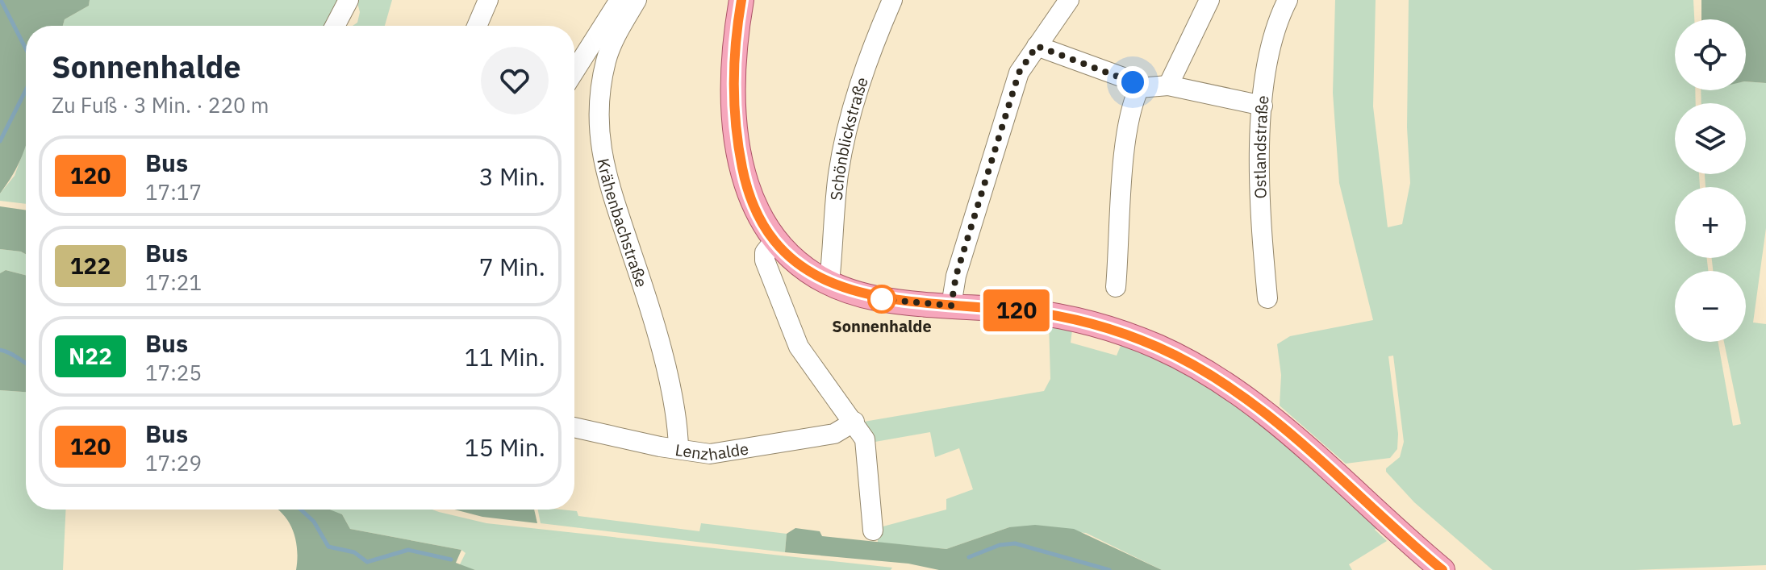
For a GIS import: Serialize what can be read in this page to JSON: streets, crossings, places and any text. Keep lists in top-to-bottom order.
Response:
{
  "streets": {
    "street": [
      "Schönblickstraße",
      "Ostlandstraße",
      "Krähenbachstraße",
      "Lenzhalde"
    ]
  },
  "crossings": [
    ["Krähenbachstraße", "Lenzhalde"]
  ],
  "places": ["Sonnenhalde"],
  "lines": ["bus line 120"],
  "page": {
    "on_map": "120",
    "map_buttons": ["+", "−"],
    "heading": ["Sonnenhalde", "Zu Fuß · 3 Min. · 220 m"],
    "list": [
      {
        "mark": "120",
        "name": "Bus",
        "note": "17:17",
        "value": "3 Min."
      },
      {
        "mark": "122",
        "name": "Bus",
        "note": "17:21",
        "value": "7 Min."
      },
      {
        "mark": "N22",
        "name": "Bus",
        "note": "17:25",
        "value": "11 Min."
      },
      {
        "mark": "120",
        "name": "Bus",
        "note": "17:29",
        "value": "15 Min."
      }
    ]
  }
}
